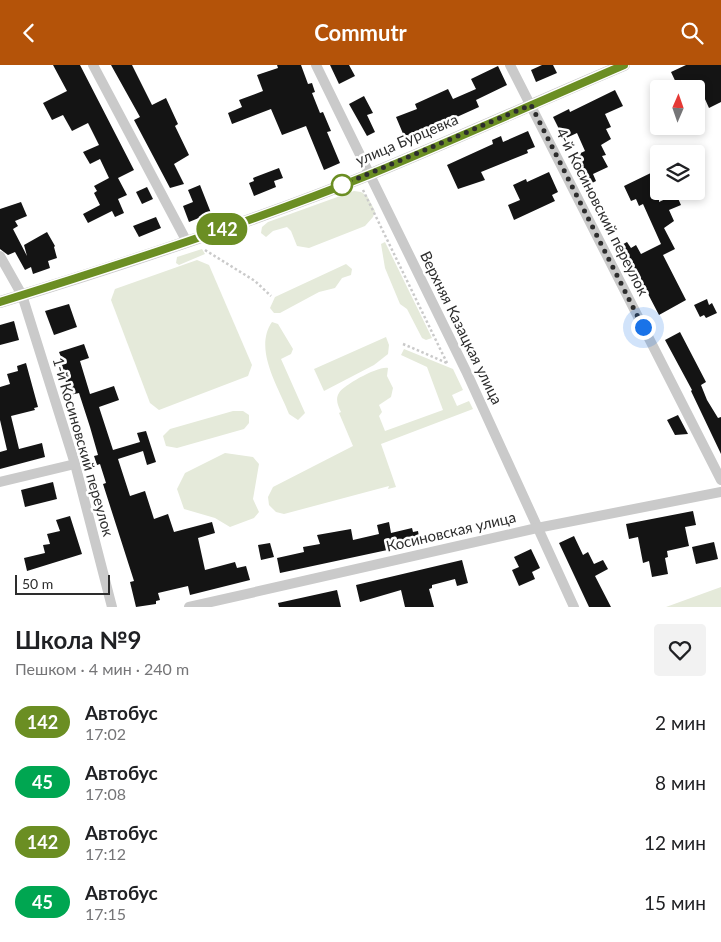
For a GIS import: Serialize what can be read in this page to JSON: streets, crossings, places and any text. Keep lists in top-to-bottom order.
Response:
{
  "streets": {
    "street": [
      "улица Бурцевка",
      "4-й Косиновский переулок",
      "Верхняя Казацкая улица",
      "1-й Косиновский переулок",
      "Косиновская улица"
    ]
  },
  "crossings": [
    ["улица Бурцевка", "4-й Косиновский переулок"],
    ["улица Бурцевка", "Верхняя Казацкая улица"],
    ["улица Бурцевка", "1-й Косиновский переулок"],
    ["Верхняя Казацкая улица", "Косиновская улица"]
  ],
  "lines": ["bus line 142"],
  "scale_bar": "50 m",
  "north": "top",
  "page": {
    "header": "Commutr",
    "on_map": "142",
    "scale": "50 m",
    "heading": ["Школа №9", "Пешком · 4 мин · 240 m"],
    "list": [
      {
        "mark": "142",
        "name": "Автобус",
        "note": "17:02",
        "value": "2 мин"
      },
      {
        "mark": "45",
        "name": "Автобус",
        "note": "17:08",
        "value": "8 мин"
      },
      {
        "mark": "142",
        "name": "Автобус",
        "note": "17:12",
        "value": "12 мин"
      },
      {
        "mark": "45",
        "name": "Автобус",
        "note": "17:15",
        "value": "15 мин"
      }
    ]
  }
}
